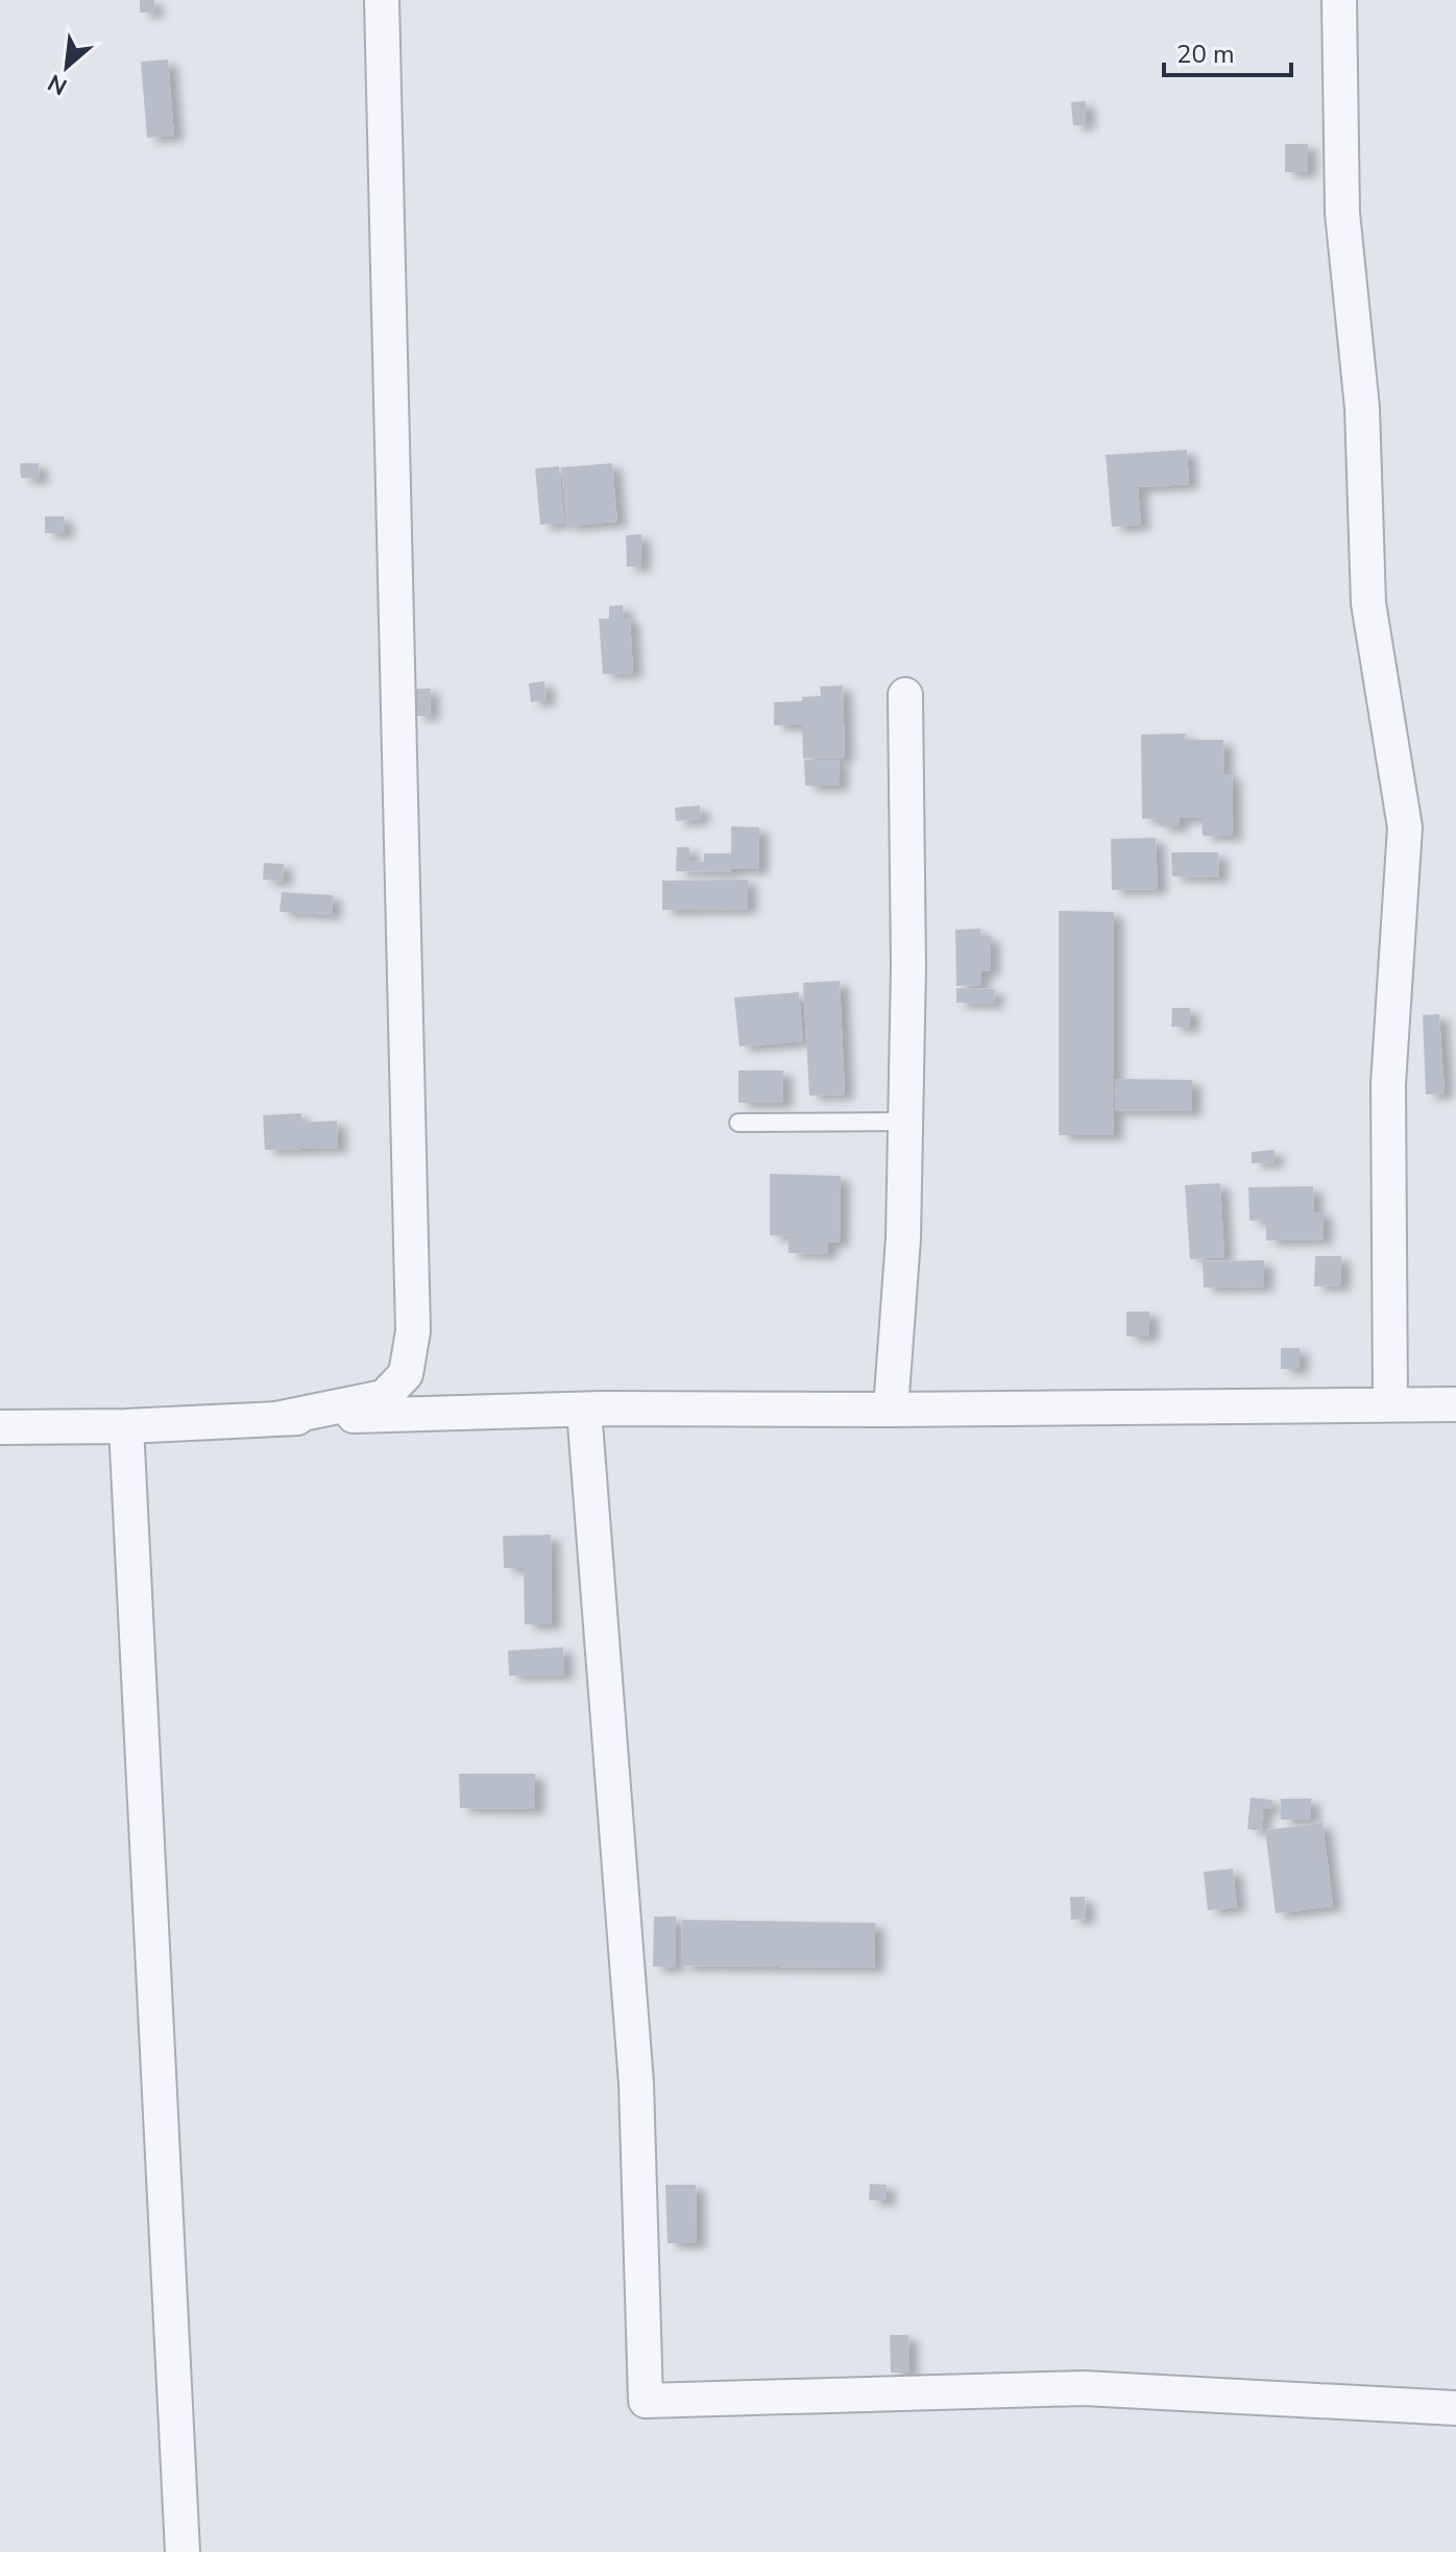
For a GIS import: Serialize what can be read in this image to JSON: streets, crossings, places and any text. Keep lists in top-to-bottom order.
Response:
{
  "scale_bar": "20 m",
  "north": "bottom left"
}
